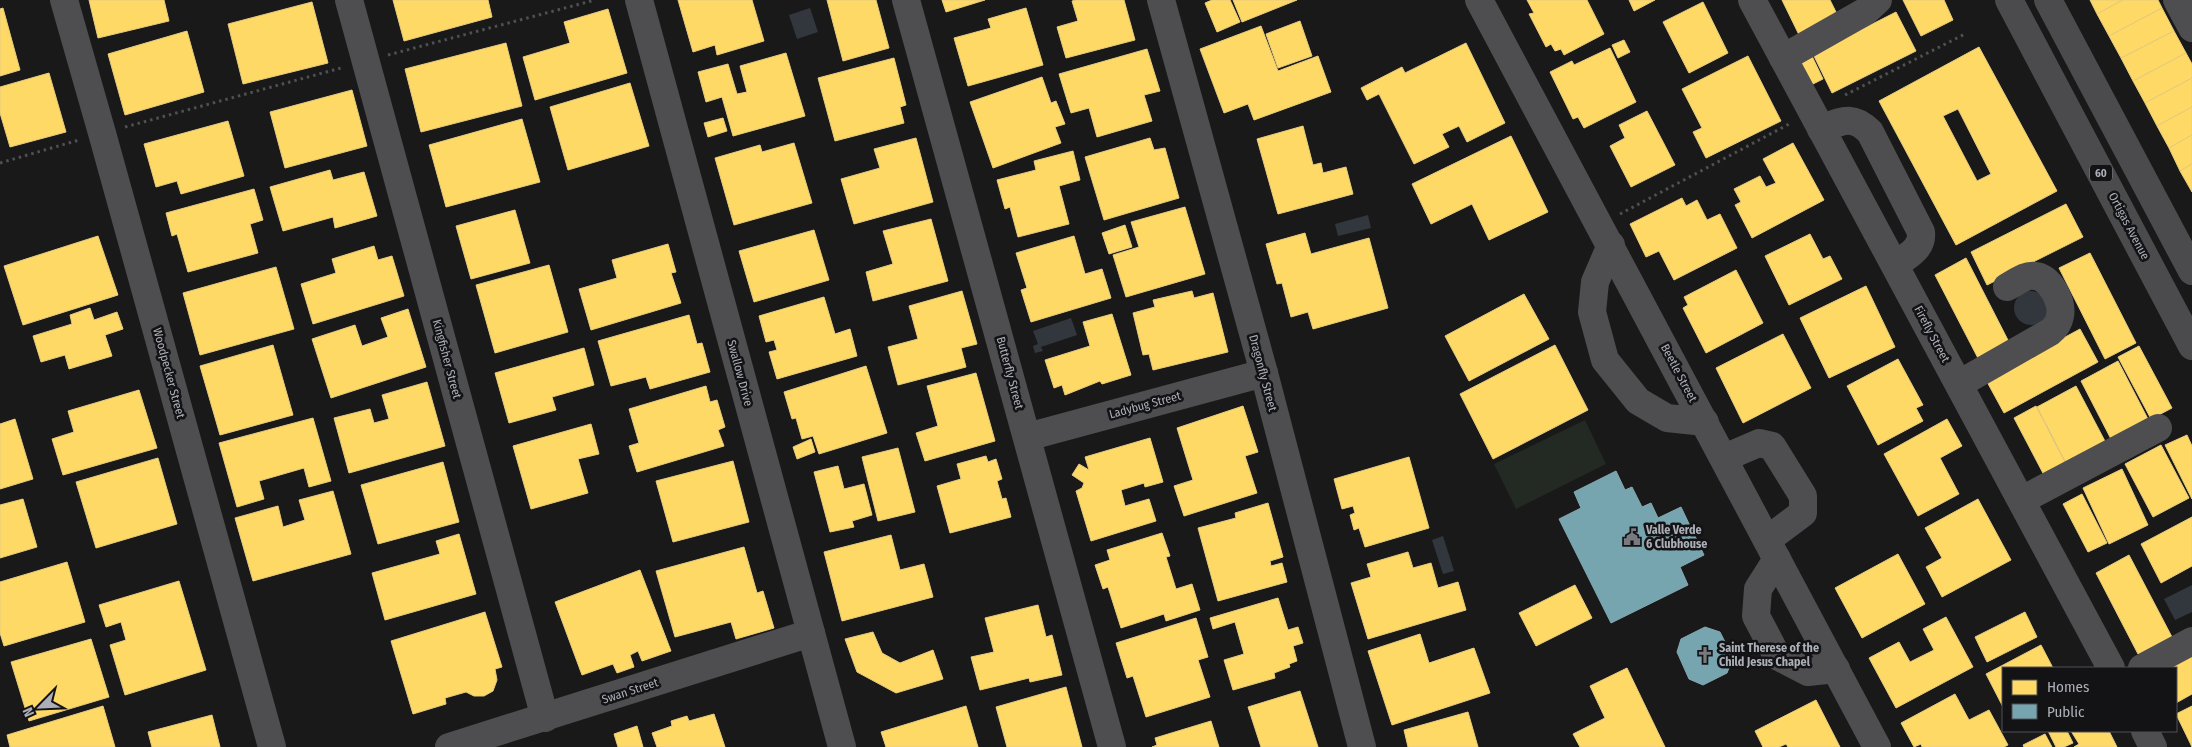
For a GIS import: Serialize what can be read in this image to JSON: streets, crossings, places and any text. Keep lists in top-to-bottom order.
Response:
{
  "streets": {
    "main road": ["60", "Ortigas Avenue"],
    "street": [
      "Firefly Street",
      "Kingfisher Street",
      "Woodpecker Street",
      "Swallow Drive",
      "Butterfly Street",
      "Dragonfly Street",
      "Beetle Street",
      "Ladybug Street",
      "Swan Street"
    ]
  },
  "crossings": [
    ["Kingfisher Street", "Swan Street"],
    ["Swallow Drive", "Swan Street"],
    ["Butterfly Street", "Ladybug Street"],
    ["Dragonfly Street", "Ladybug Street"]
  ],
  "places": {
    "public building": ["Valle Verde 6 Clubhouse"],
    "church": ["Saint Therese of the Child Jesus Chapel"]
  },
  "legend": ["Homes", "Public"],
  "north": "bottom left"
}
